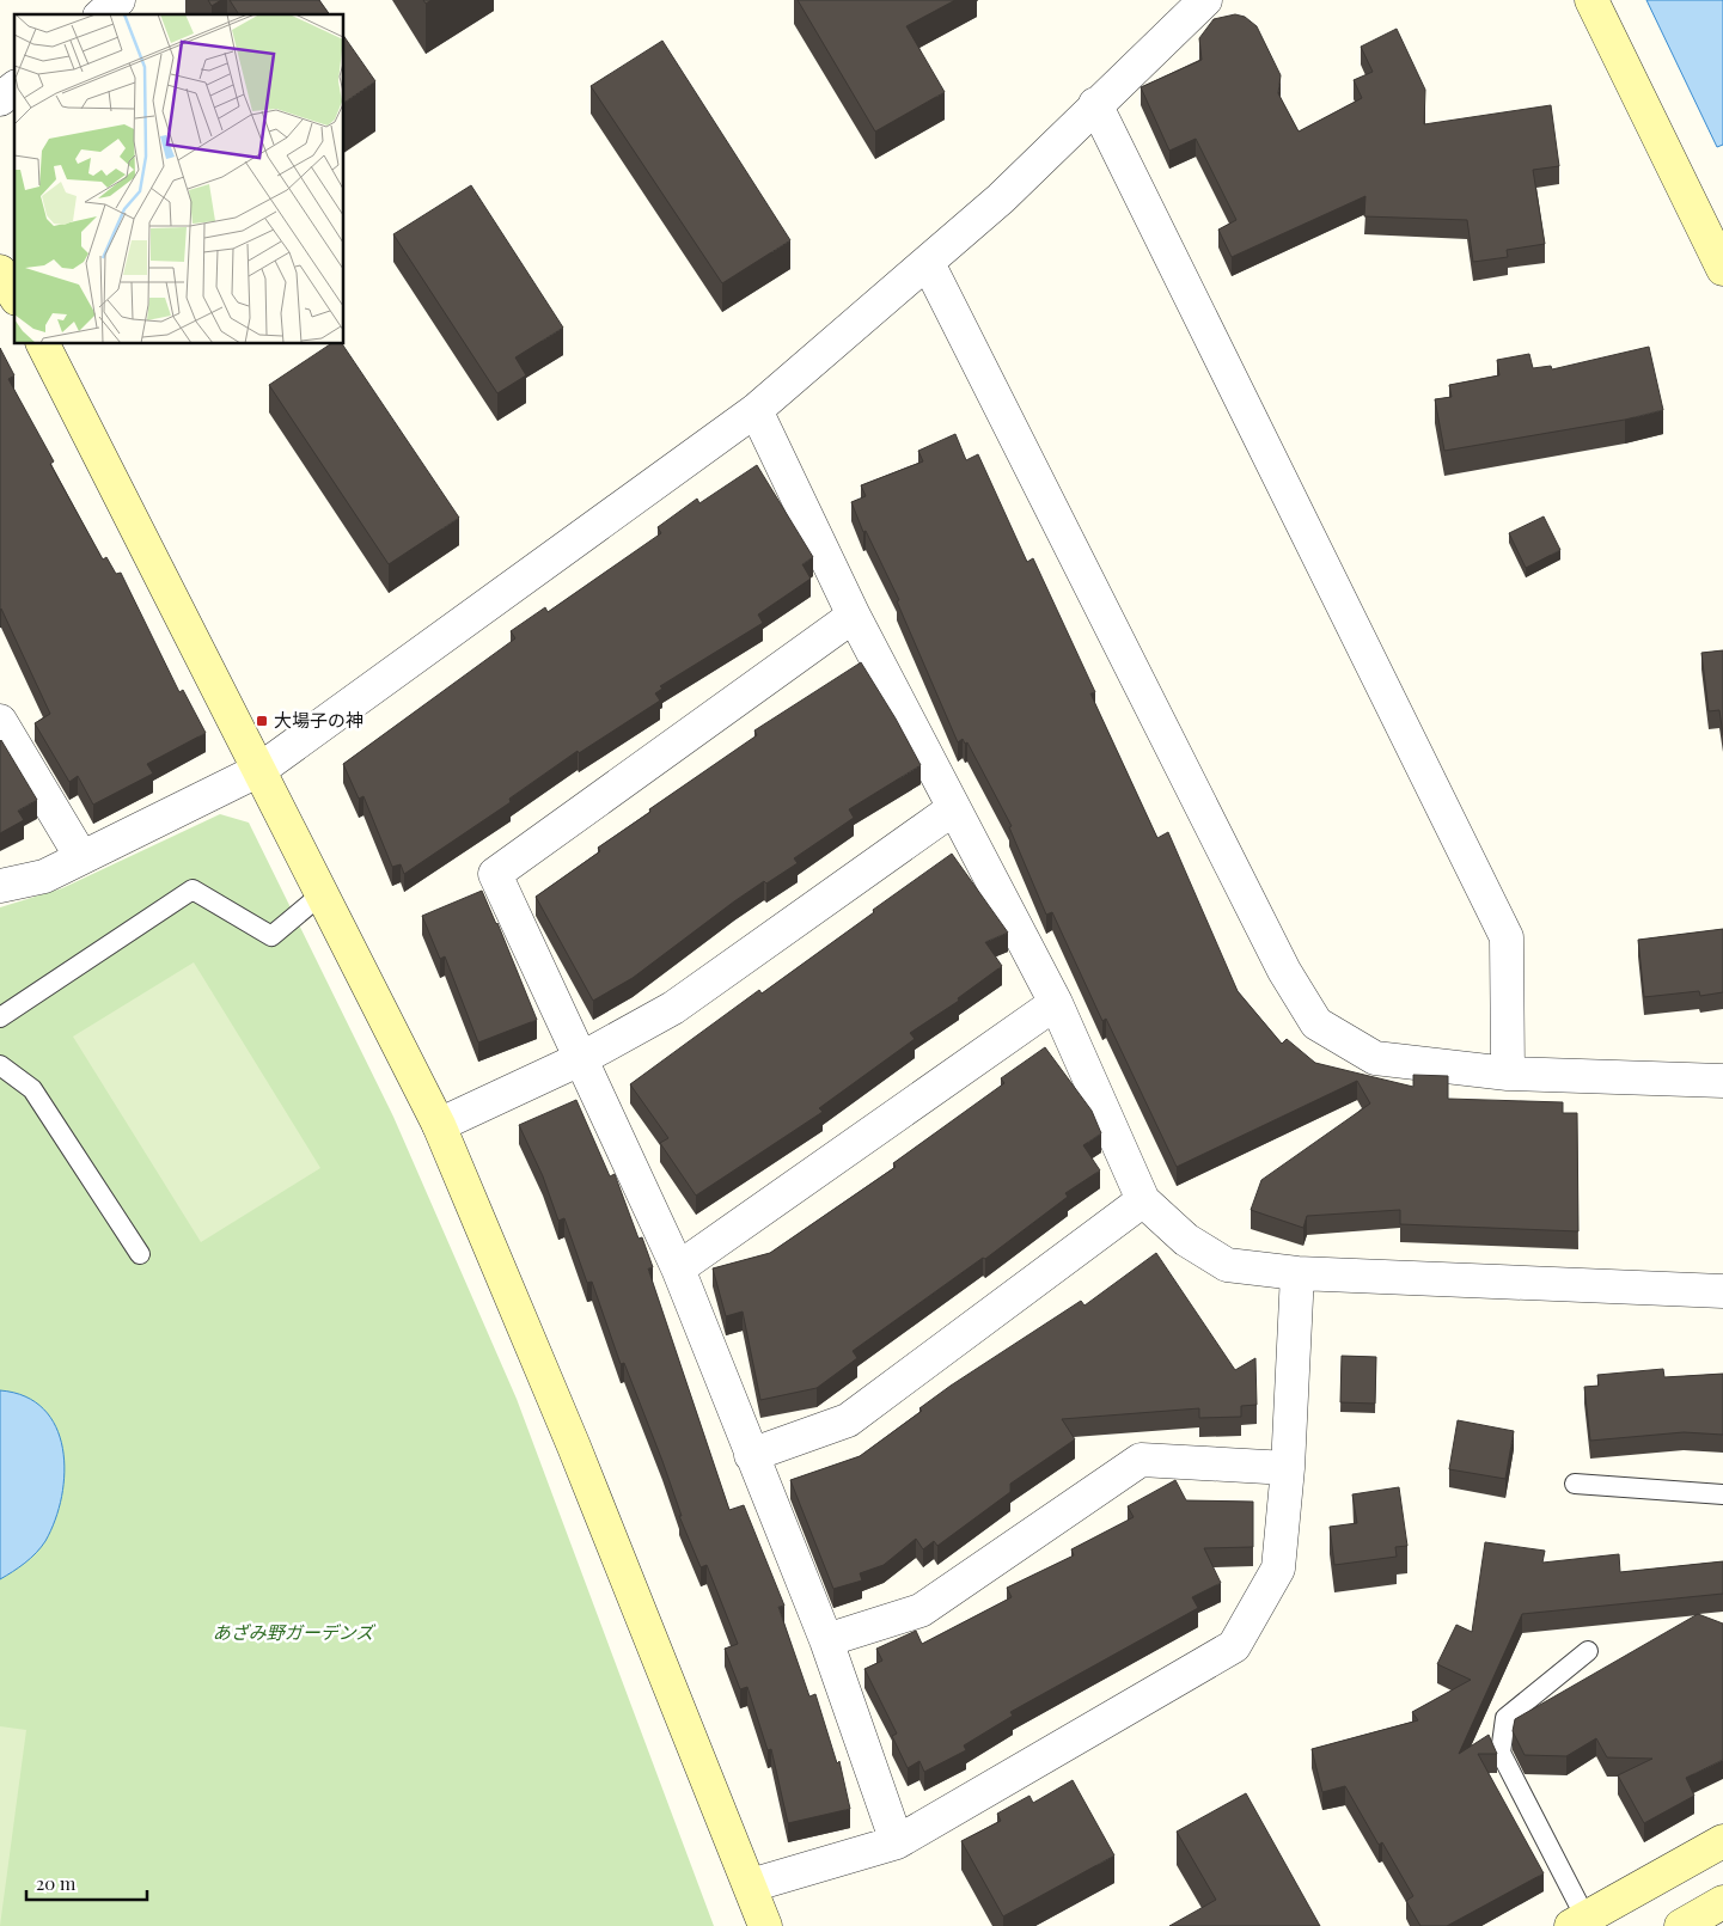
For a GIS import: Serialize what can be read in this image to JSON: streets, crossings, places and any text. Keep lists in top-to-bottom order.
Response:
{
  "parks": ["あざみ野ガーデンズ"],
  "places": {
    "transit": ["大場子の神"]
  },
  "scale_bar": "20 m"
}
